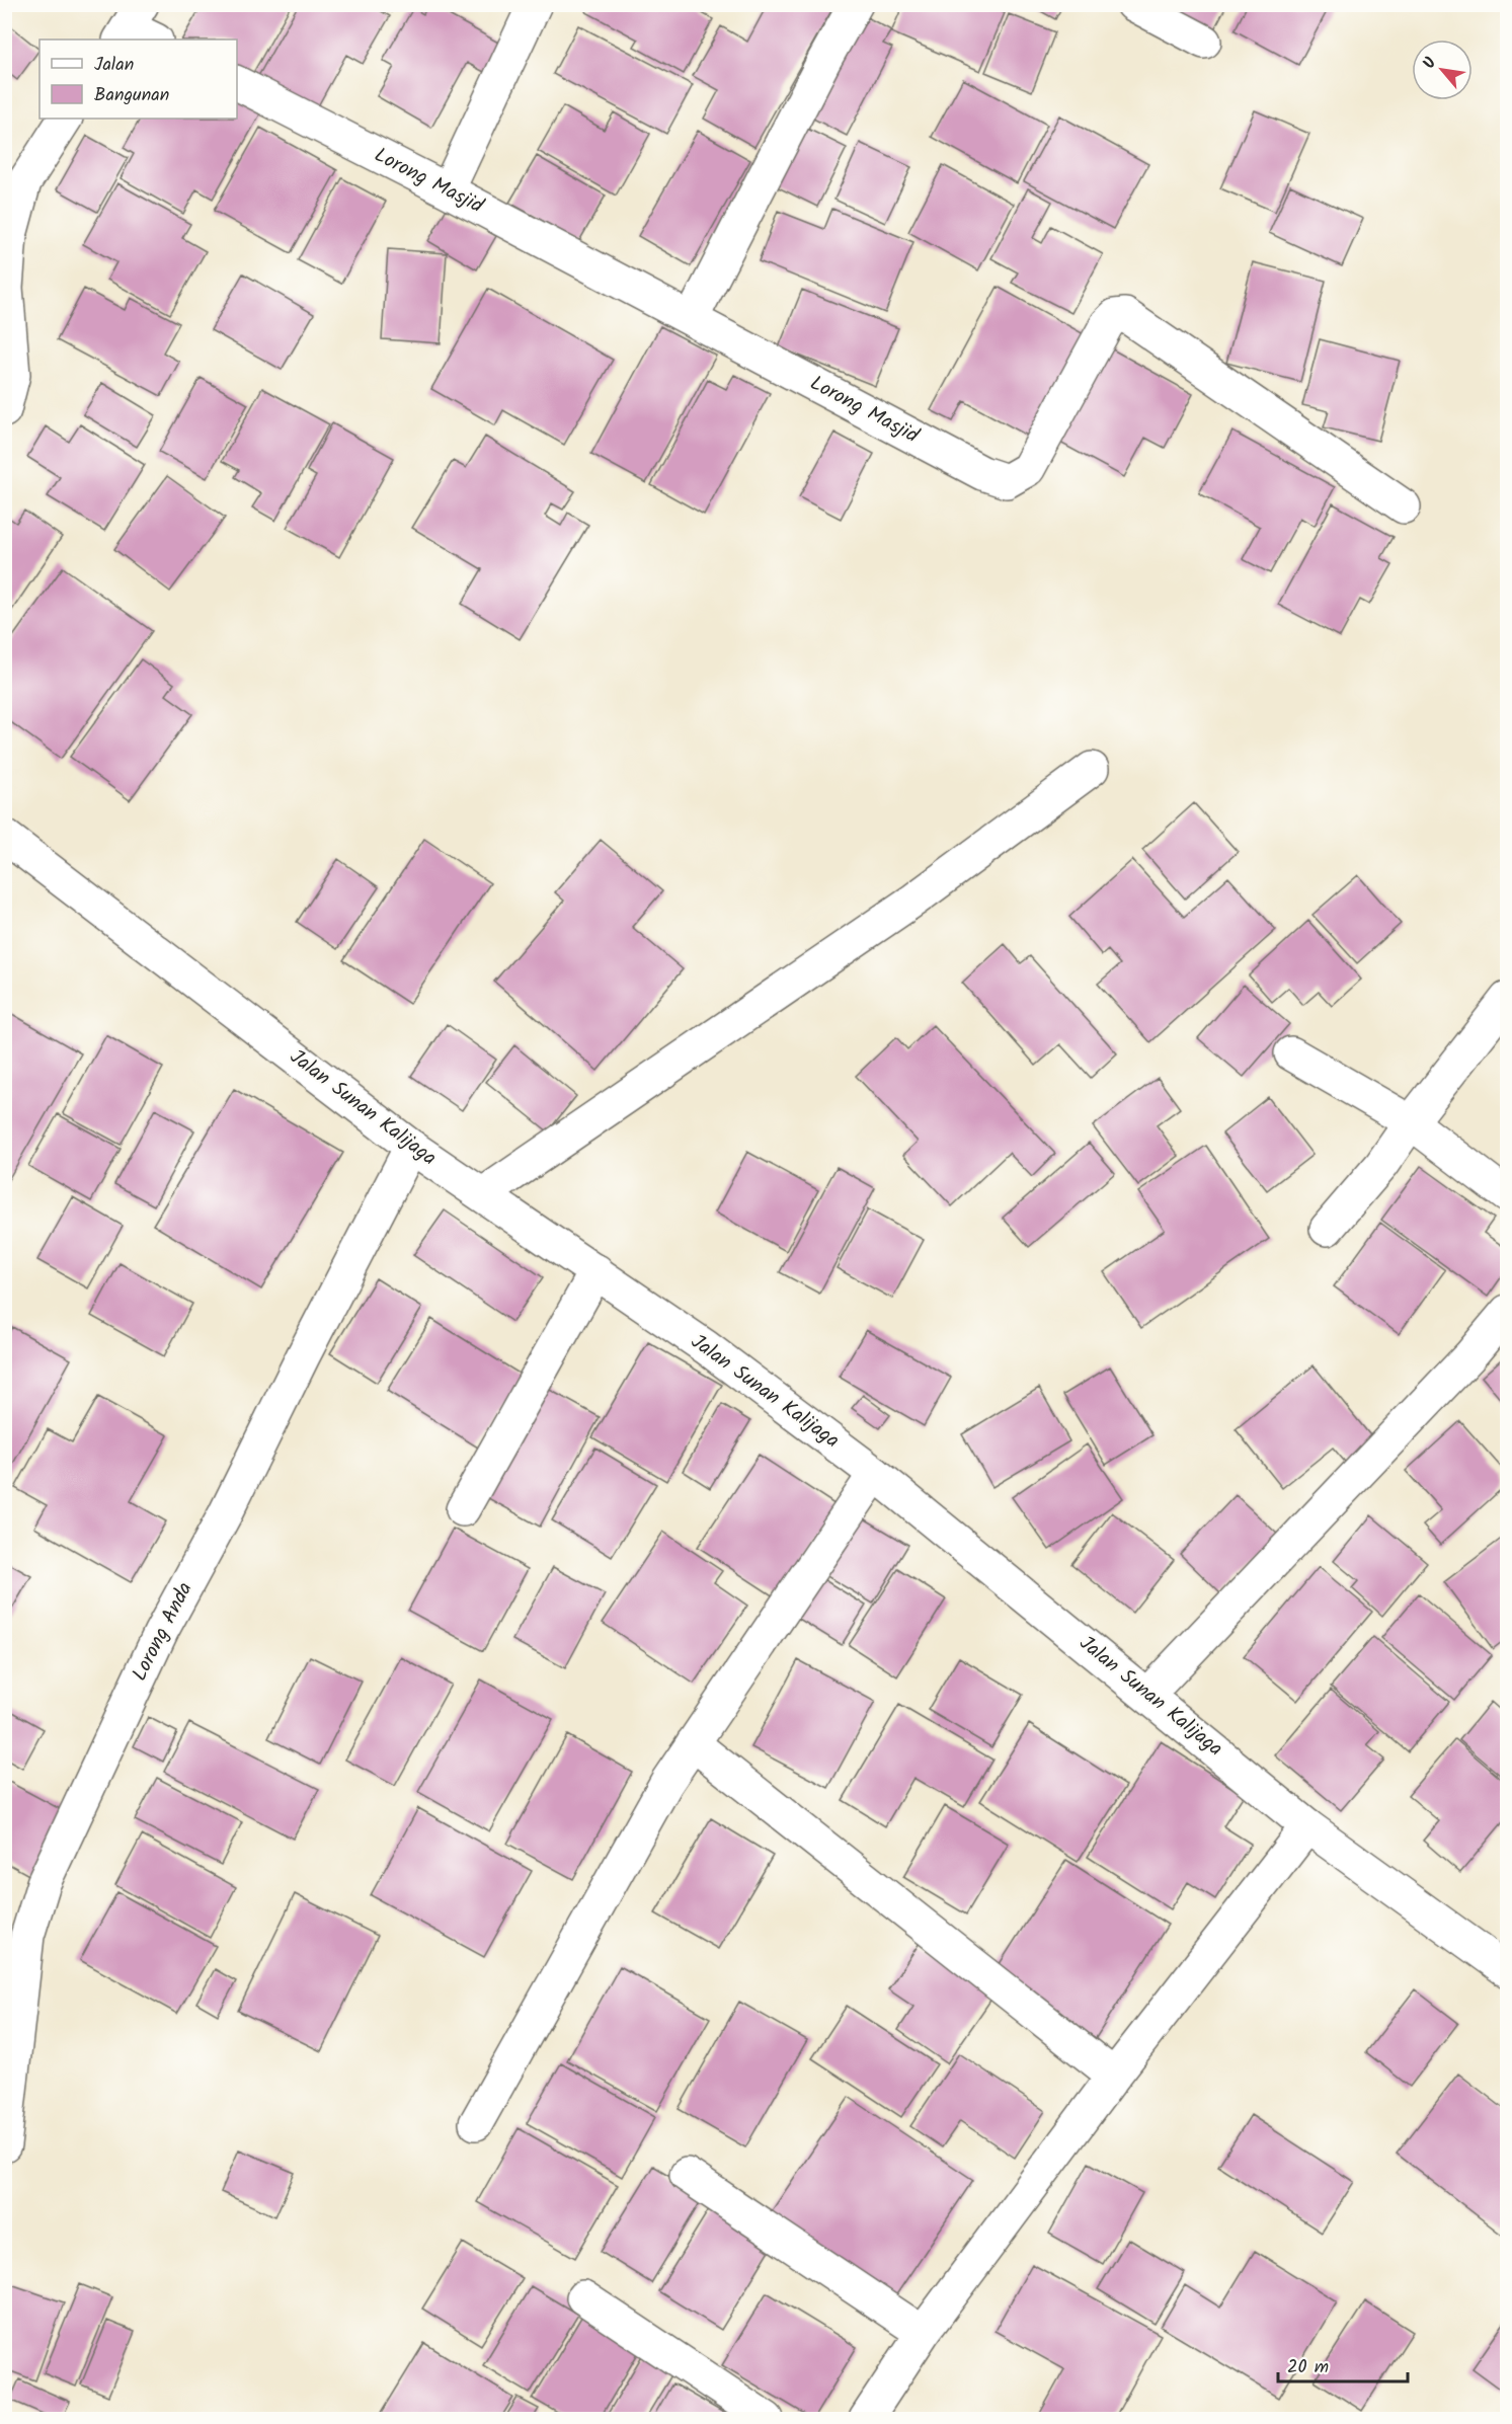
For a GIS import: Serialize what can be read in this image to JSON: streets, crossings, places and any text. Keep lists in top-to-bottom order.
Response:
{
  "streets": {
    "street": ["Lorong Masjid", "Jalan Sunan Kalijaga", "Lorong Anda"]
  },
  "crossings": [
    ["Jalan Sunan Kalijaga", "Lorong Anda"]
  ],
  "legend": ["Jalan", "Bangunan"],
  "scale_bar": "20 m",
  "north": "top left"
}
